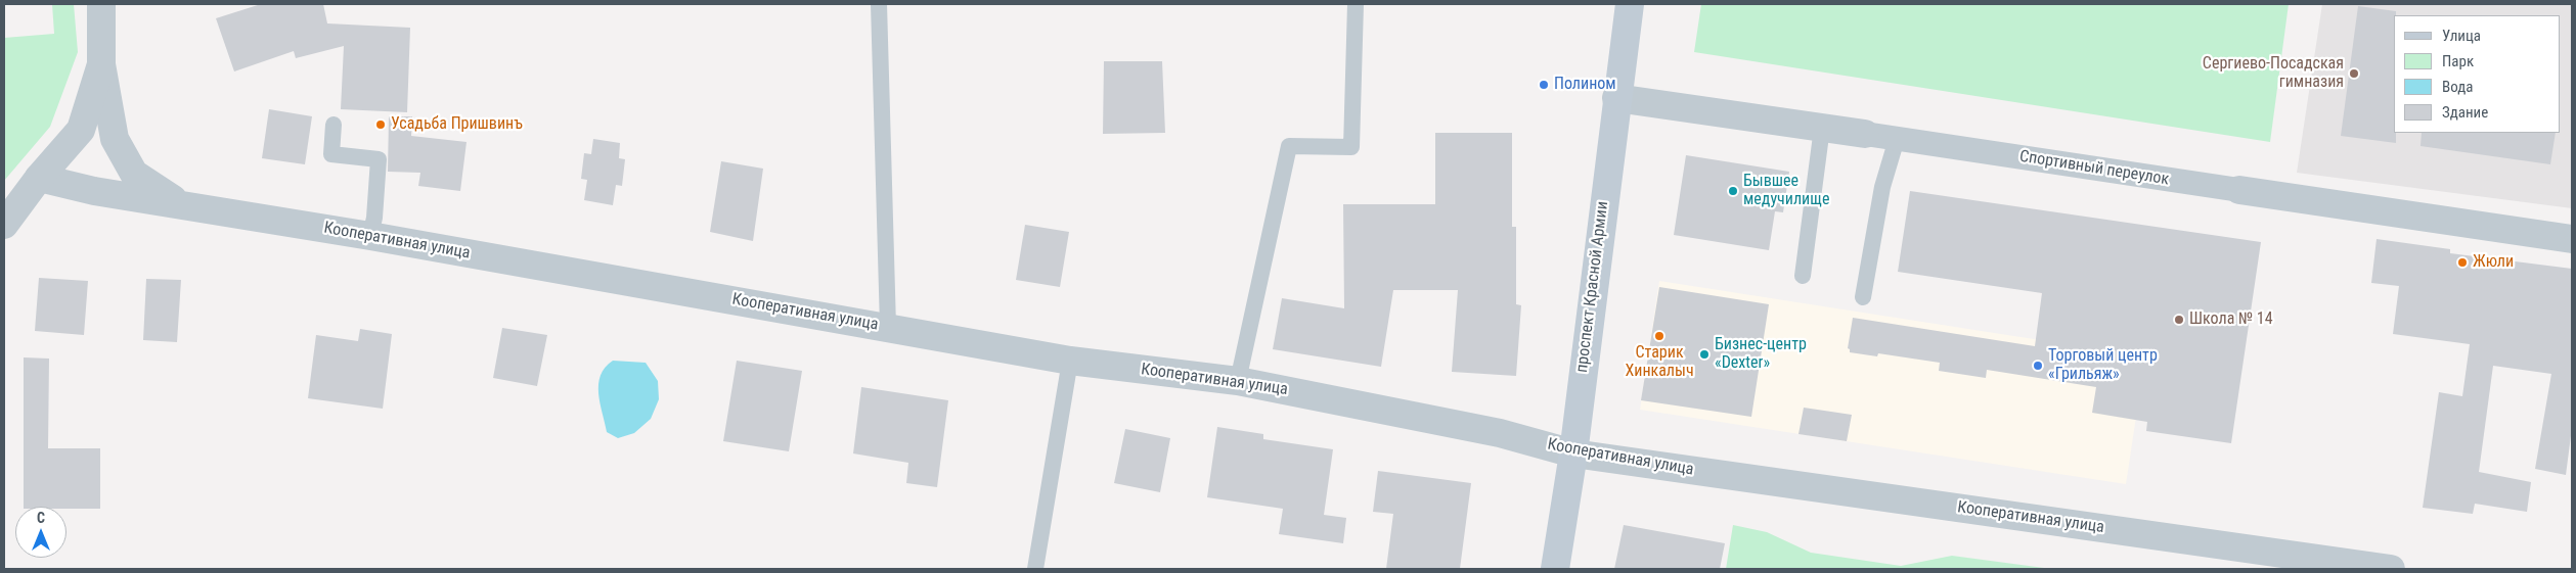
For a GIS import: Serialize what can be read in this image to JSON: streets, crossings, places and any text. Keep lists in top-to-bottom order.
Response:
{
  "streets": {
    "main road": ["проспект Красной Армии"],
    "street": ["Спортивный переулок", "Кооперативная улица"]
  },
  "crossings": [
    ["Спортивный переулок", "проспект Красной Армии"],
    ["Кооперативная улица", "проспект Красной Армии"]
  ],
  "places": [
    "Сергиево-Посадская гимназия",
    "Полином",
    "Усадьба Пришвинъ",
    "Бывшее медучилище",
    "Жюли",
    "Школа № 14",
    "Старик Хинкалыч",
    "Бизнес-центр «Dexter»",
    "Торговый центр «Грильяж»"
  ],
  "legend": [
    "Улица",
    "Парк",
    "Вода",
    "Здание"
  ],
  "north": "top"
}
